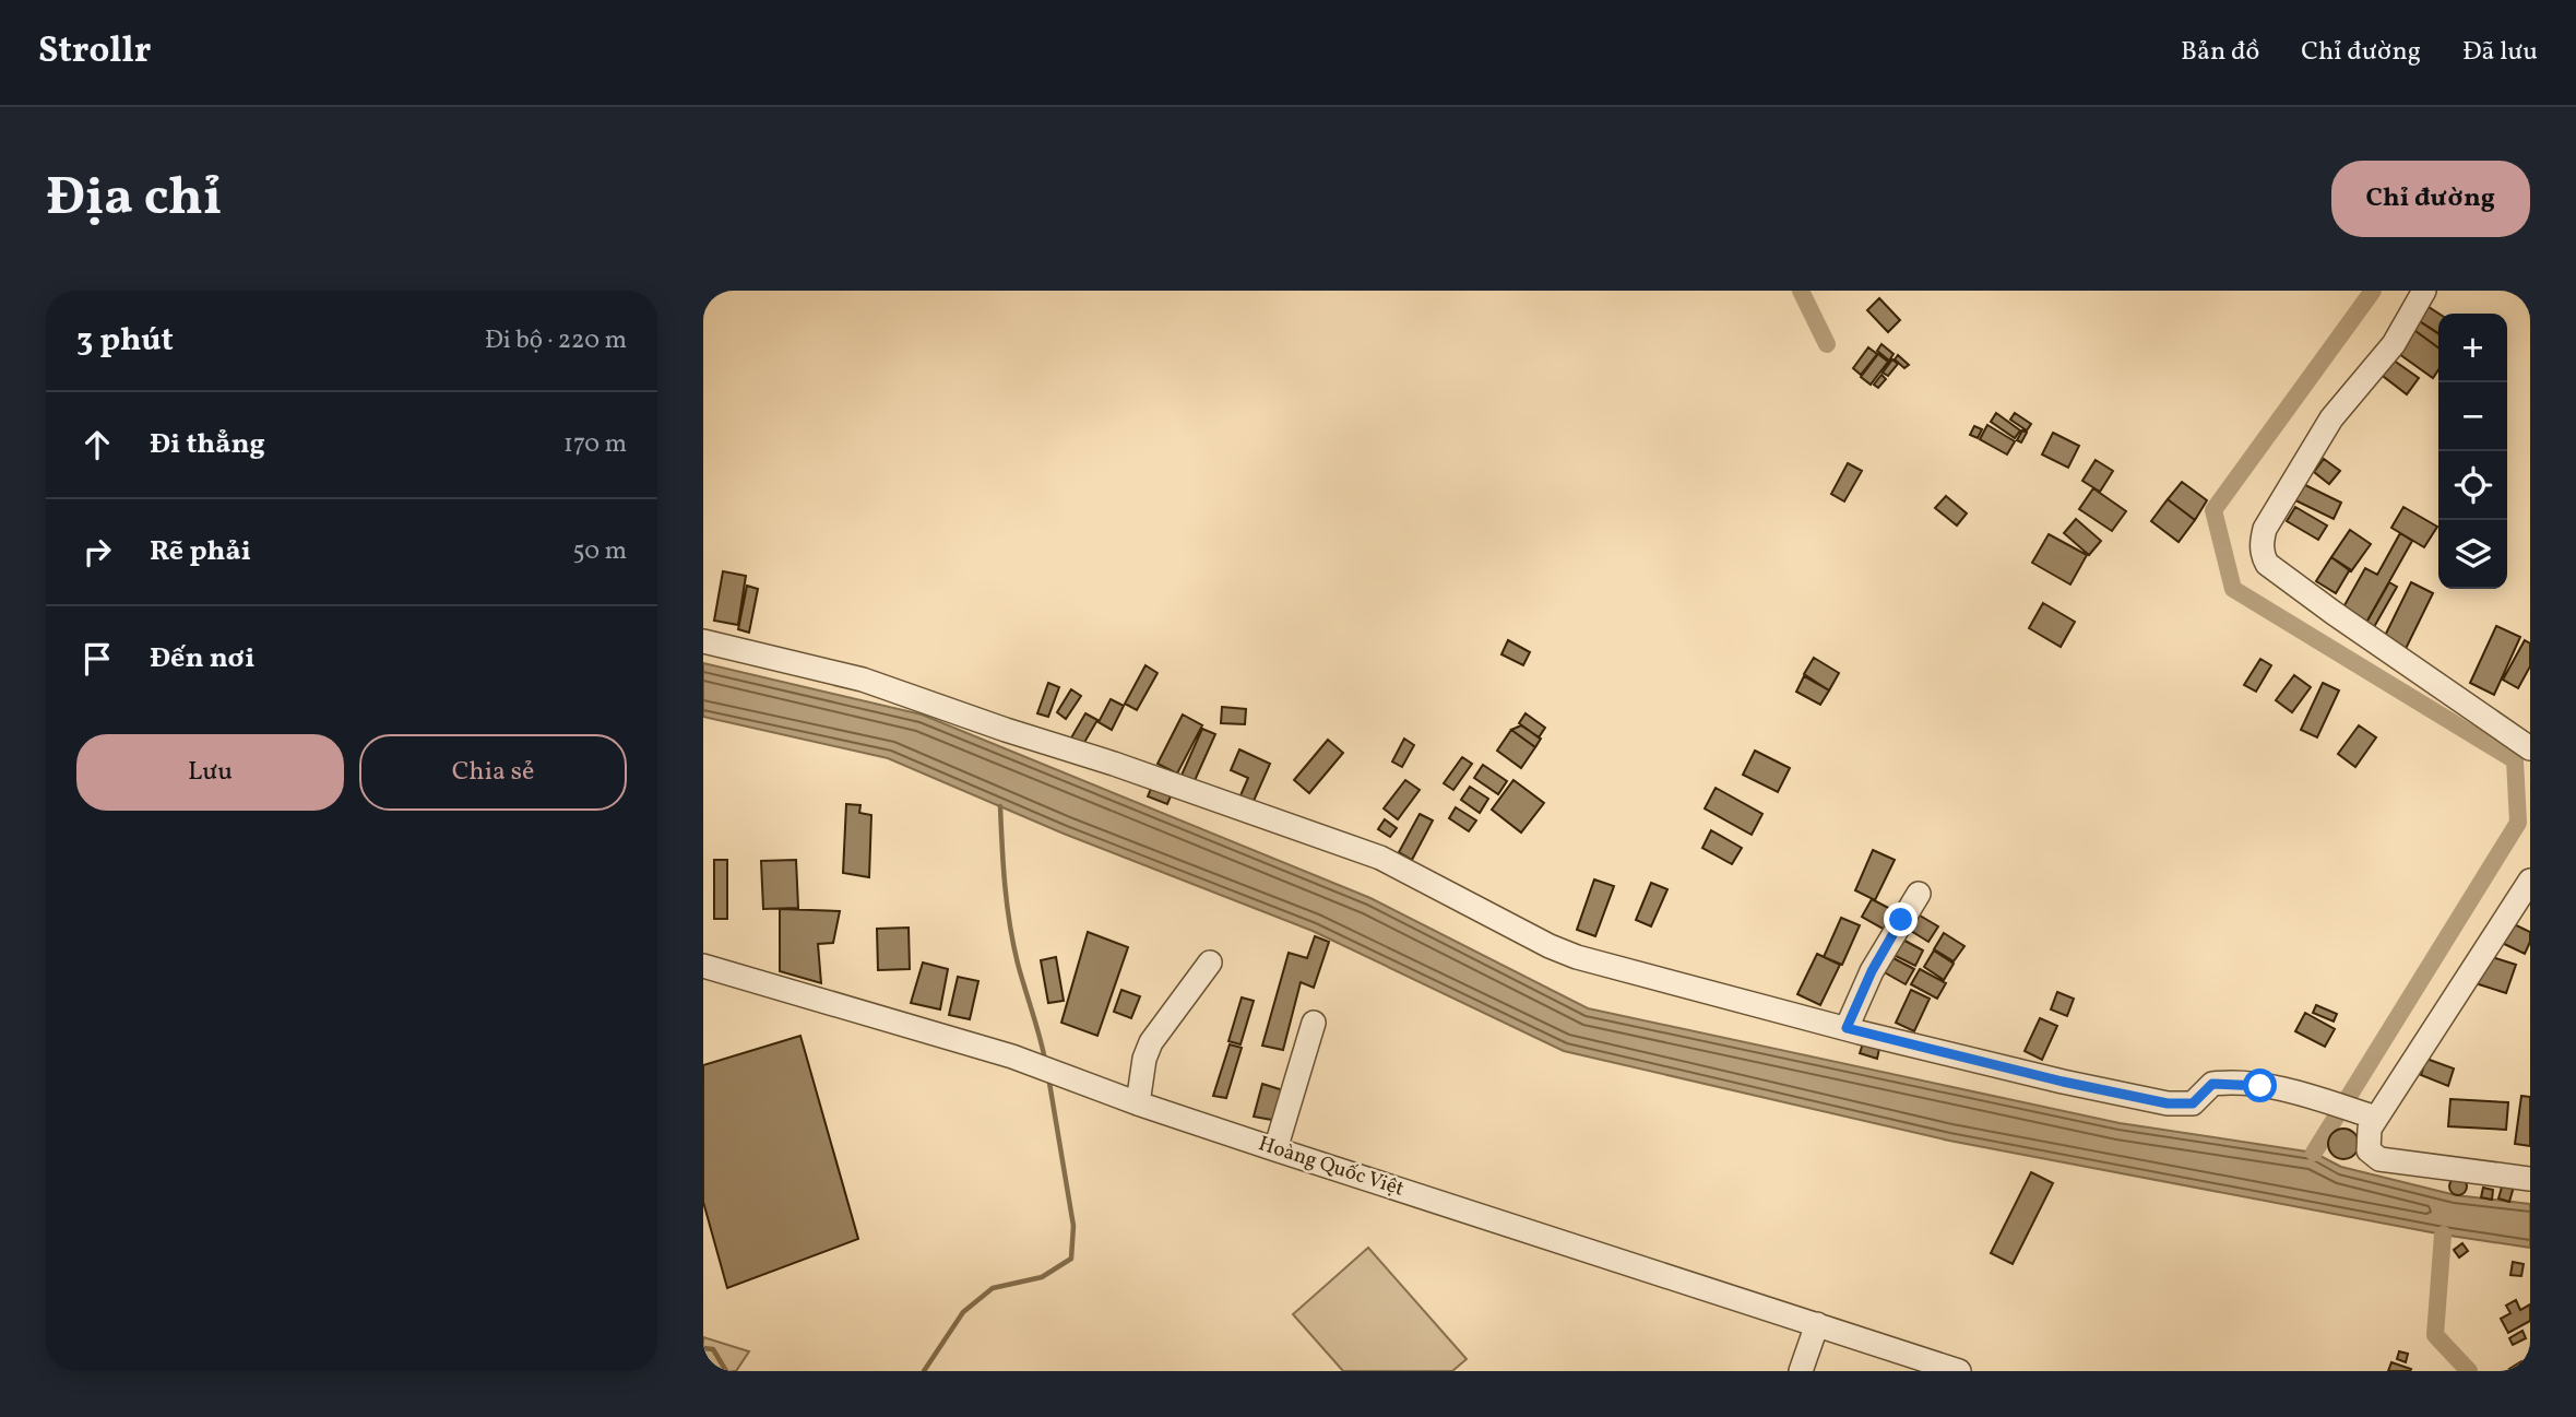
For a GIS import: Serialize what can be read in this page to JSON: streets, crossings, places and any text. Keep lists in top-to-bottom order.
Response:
{
  "streets": {
    "street": ["Hoàng Quốc Việt"]
  },
  "page": {
    "header": "Strollr",
    "nav": ["Bản đồ", "Chỉ đường", "Đã lưu"],
    "buttons": [
      "Chỉ đường",
      ["Lưu", "Chia sẻ"]
    ],
    "title": "Địa chỉ",
    "heading": ["3 phút", "Đi bộ · 220 m"],
    "map_buttons": ["+", "−"],
    "list": [
      ["Đi thẳng", "170 m"],
      ["Rẽ phải", "50 m"],
      "Đến nơi"
    ]
  }
}
